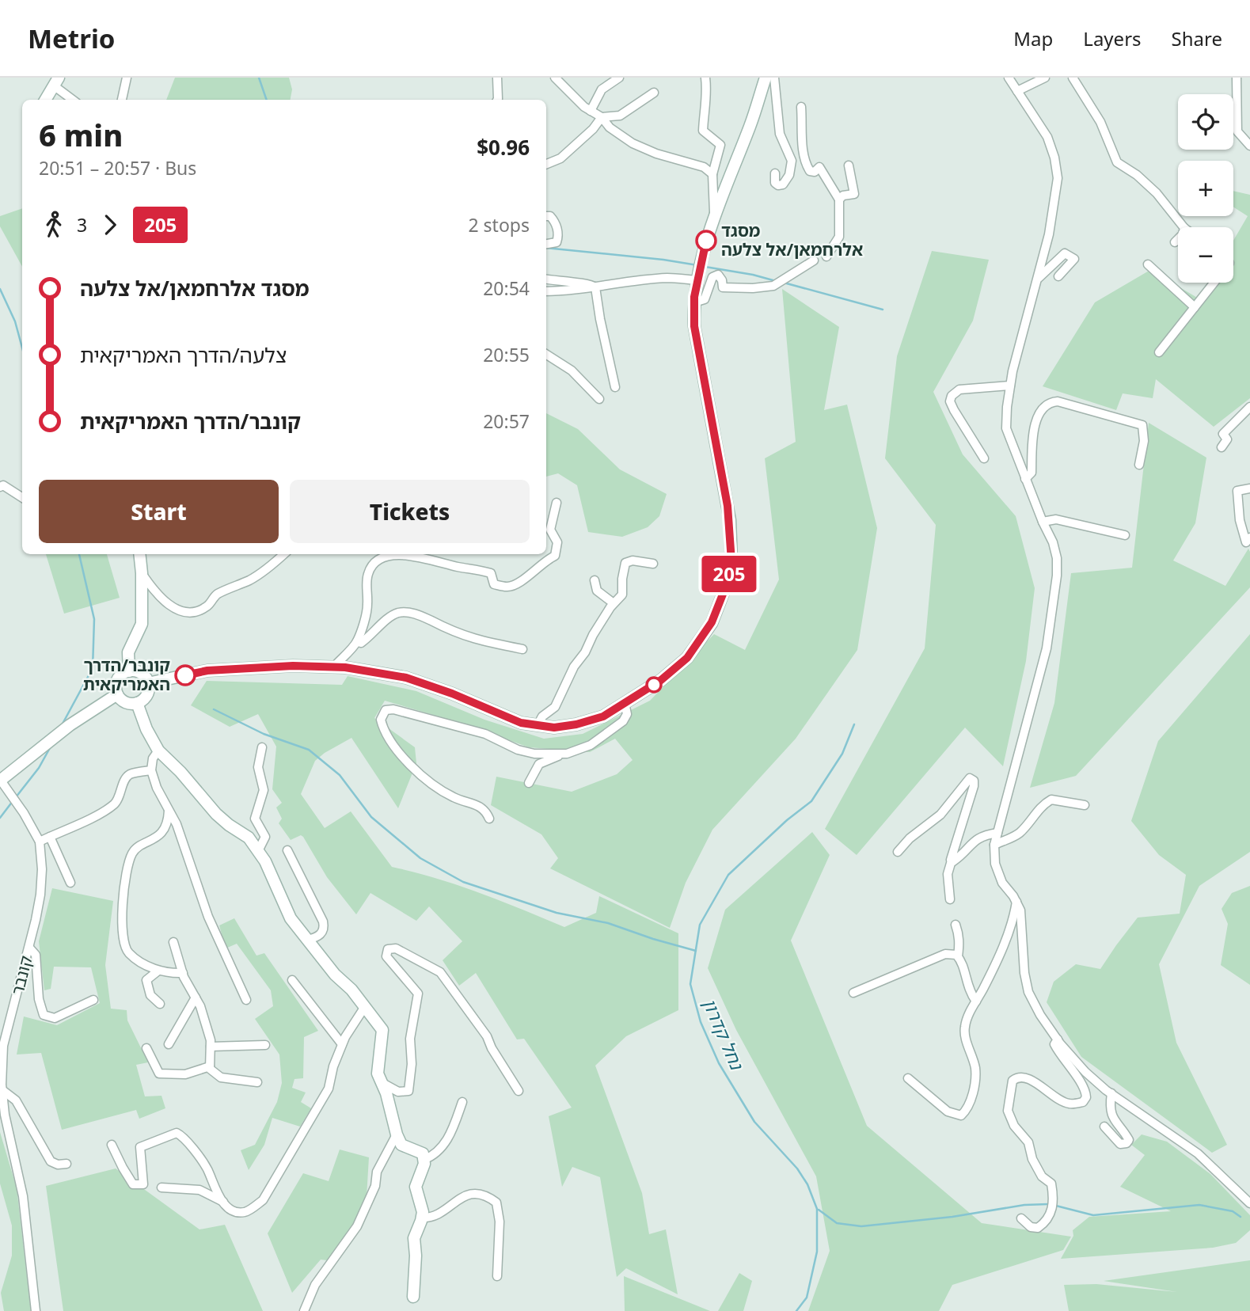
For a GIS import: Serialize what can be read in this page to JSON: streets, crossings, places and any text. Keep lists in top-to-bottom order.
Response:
{
  "streets": {
    "street": ["קונבר"]
  },
  "water": ["נחל קדרון"],
  "places": ["מסגד אלרחמאן/אל צלעה", "קונבר/הדרך האמריקאית"],
  "lines": ["bus line 205"],
  "page": {
    "header": "Metrio",
    "nav": ["Map", "Layers", "Share"],
    "on_map": "205",
    "map_buttons": ["+", "−"],
    "heading": ["6 min", "20:51 – 20:57 · Bus", "$0.96"],
    "legs": ["3", "205", "2 stops"],
    "list": [
      {
        "name": "מסגד אלרחמאן/אל צלעה",
        "value": "20:54"
      },
      {
        "name": "צלעה/הדרך האמריקאית",
        "value": "20:55"
      },
      {
        "name": "קונבר/הדרך האמריקאית",
        "value": "20:57"
      }
    ],
    "buttons": ["Start", "Tickets"]
  }
}
